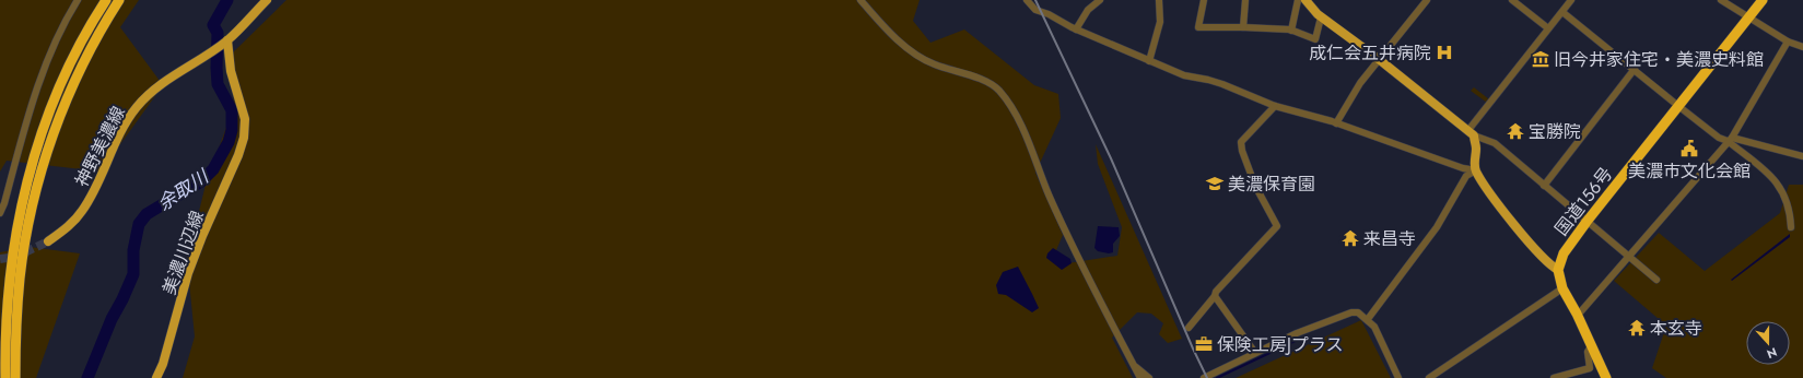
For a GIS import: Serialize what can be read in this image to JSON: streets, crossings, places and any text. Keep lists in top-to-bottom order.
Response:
{
  "streets": {
    "highway": ["国道156号"],
    "main road": ["神野美濃線", "美濃川辺線"]
  },
  "crossings": [
    ["神野美濃線", "美濃川辺線"]
  ],
  "water": ["余取川"],
  "places": {
    "hospital": ["成仁会五井病院"],
    "museum": ["旧今井家住宅・美濃史料館"],
    "temple": ["宝勝院", "来昌寺", "本玄寺"],
    "public building": ["美濃市文化会館"],
    "school or university": ["美濃保育園"],
    "office": ["保険工房Jプラス"]
  },
  "north": "bottom"
}
